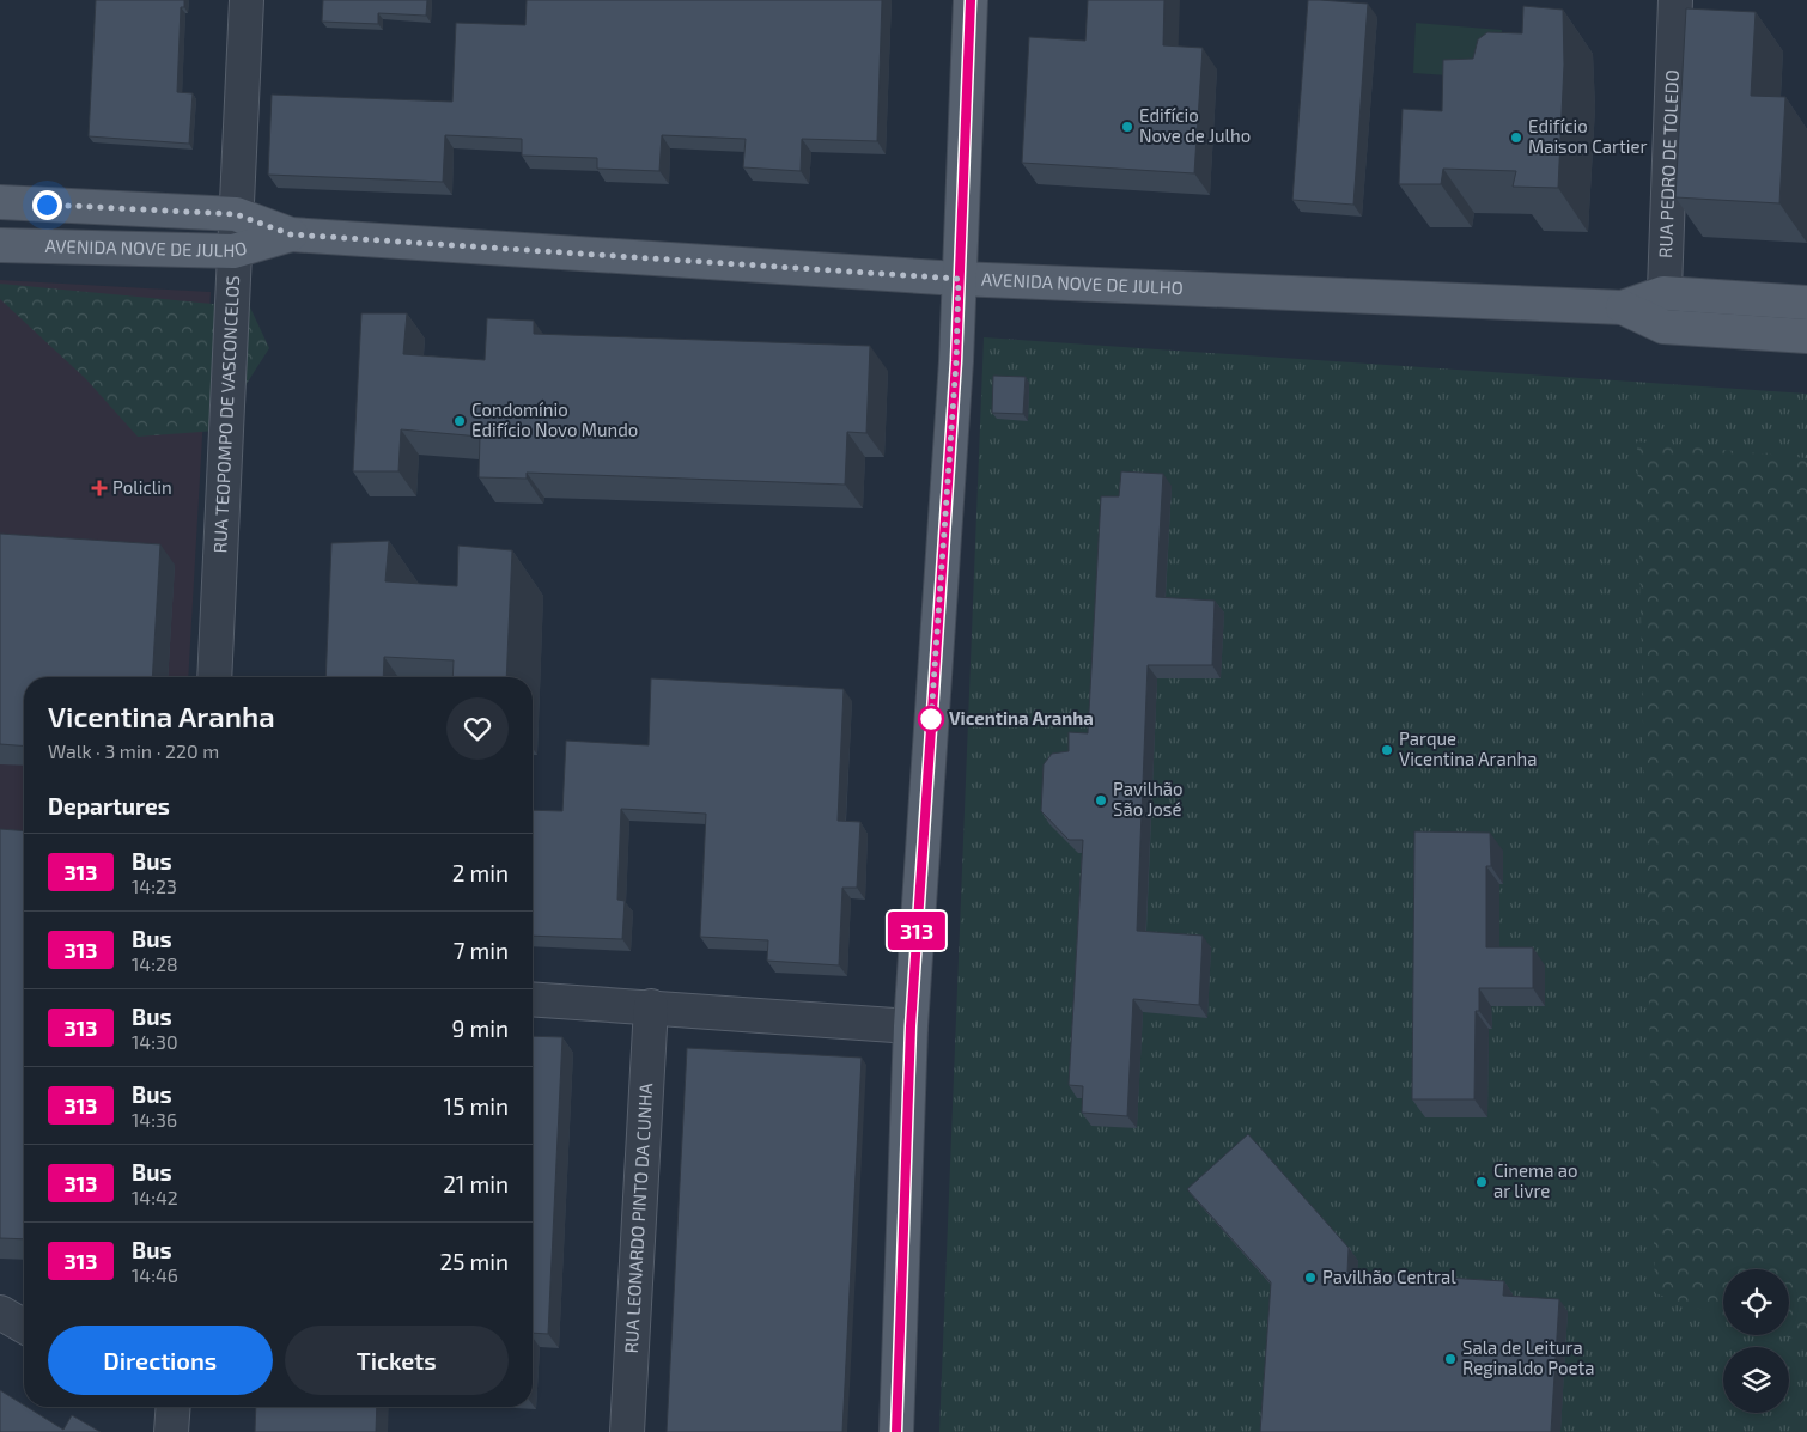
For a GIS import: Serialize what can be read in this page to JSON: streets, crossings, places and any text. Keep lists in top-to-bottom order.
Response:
{
  "streets": {
    "main road": ["AVENIDA NOVE DE JULHO"],
    "street": ["RUA PEDRO DE TOLEDO", "RUA TEOPOMPO DE VASCONCELOS", "RUA LEONARDO PINTO DA CUNHA"]
  },
  "crossings": [
    ["RUA PEDRO DE TOLEDO", "AVENIDA NOVE DE JULHO"],
    ["AVENIDA NOVE DE JULHO", "RUA TEOPOMPO DE VASCONCELOS"]
  ],
  "places": {
    "other": [
      "Edifício Nove de Julho",
      "Edifício Maison Cartier",
      "Condomínio Edifício Novo Mundo",
      "Vicentina Aranha",
      "Parque Vicentina Aranha",
      "Pavilhão São José",
      "Cinema ao ar livre",
      "Pavilhão Central",
      "Sala de Leitura Reginaldo Poeta"
    ],
    "health": ["Policlin"]
  },
  "lines": ["bus line 313"],
  "page": {
    "on_map": "313",
    "heading": [
      ["Vicentina Aranha", "Walk · 3 min · 220 m"],
      "Departures"
    ],
    "list": [
      {
        "mark": "313",
        "name": "Bus",
        "note": "14:23",
        "value": "2 min"
      },
      {
        "mark": "313",
        "name": "Bus",
        "note": "14:28",
        "value": "7 min"
      },
      {
        "mark": "313",
        "name": "Bus",
        "note": "14:30",
        "value": "9 min"
      },
      {
        "mark": "313",
        "name": "Bus",
        "note": "14:36",
        "value": "15 min"
      },
      {
        "mark": "313",
        "name": "Bus",
        "note": "14:42",
        "value": "21 min"
      },
      {
        "mark": "313",
        "name": "Bus",
        "note": "14:46",
        "value": "25 min"
      }
    ],
    "buttons": ["Directions", "Tickets"]
  }
}
